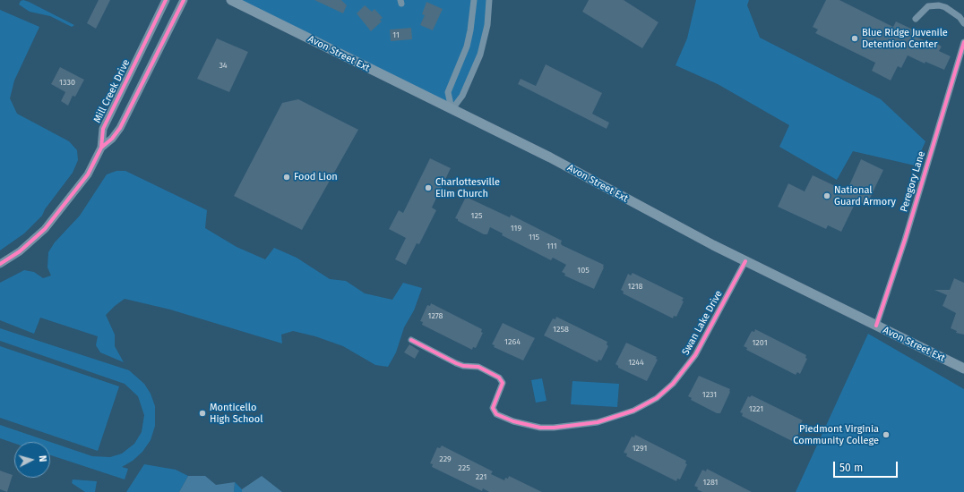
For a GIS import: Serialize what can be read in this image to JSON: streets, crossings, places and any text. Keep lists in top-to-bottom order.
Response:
{
  "streets": {
    "main road": ["Avon Street Ext"],
    "street": ["Mill Creek Drive", "Peregory Lane", "Swan Lake Drive"]
  },
  "crossings": [
    ["Avon Street Ext", "Peregory Lane"],
    ["Avon Street Ext", "Swan Lake Drive"]
  ],
  "places": [
    "Blue Ridge Juvenile Detention Center",
    "Food Lion",
    "Charlottesville Elim Church",
    "National Guard Armory",
    "Monticello High School",
    "Piedmont Virginia Community College"
  ],
  "house_numbers": [
    "11",
    "34",
    "1330",
    "125",
    "119",
    "115",
    "111",
    "105",
    "1218",
    "1278",
    "1258",
    "1264",
    "1201",
    "1244",
    "1231",
    "1221",
    "1291",
    "229",
    "225",
    "221",
    "1281"
  ],
  "scale_bar": "50 m",
  "north": "right"
}
